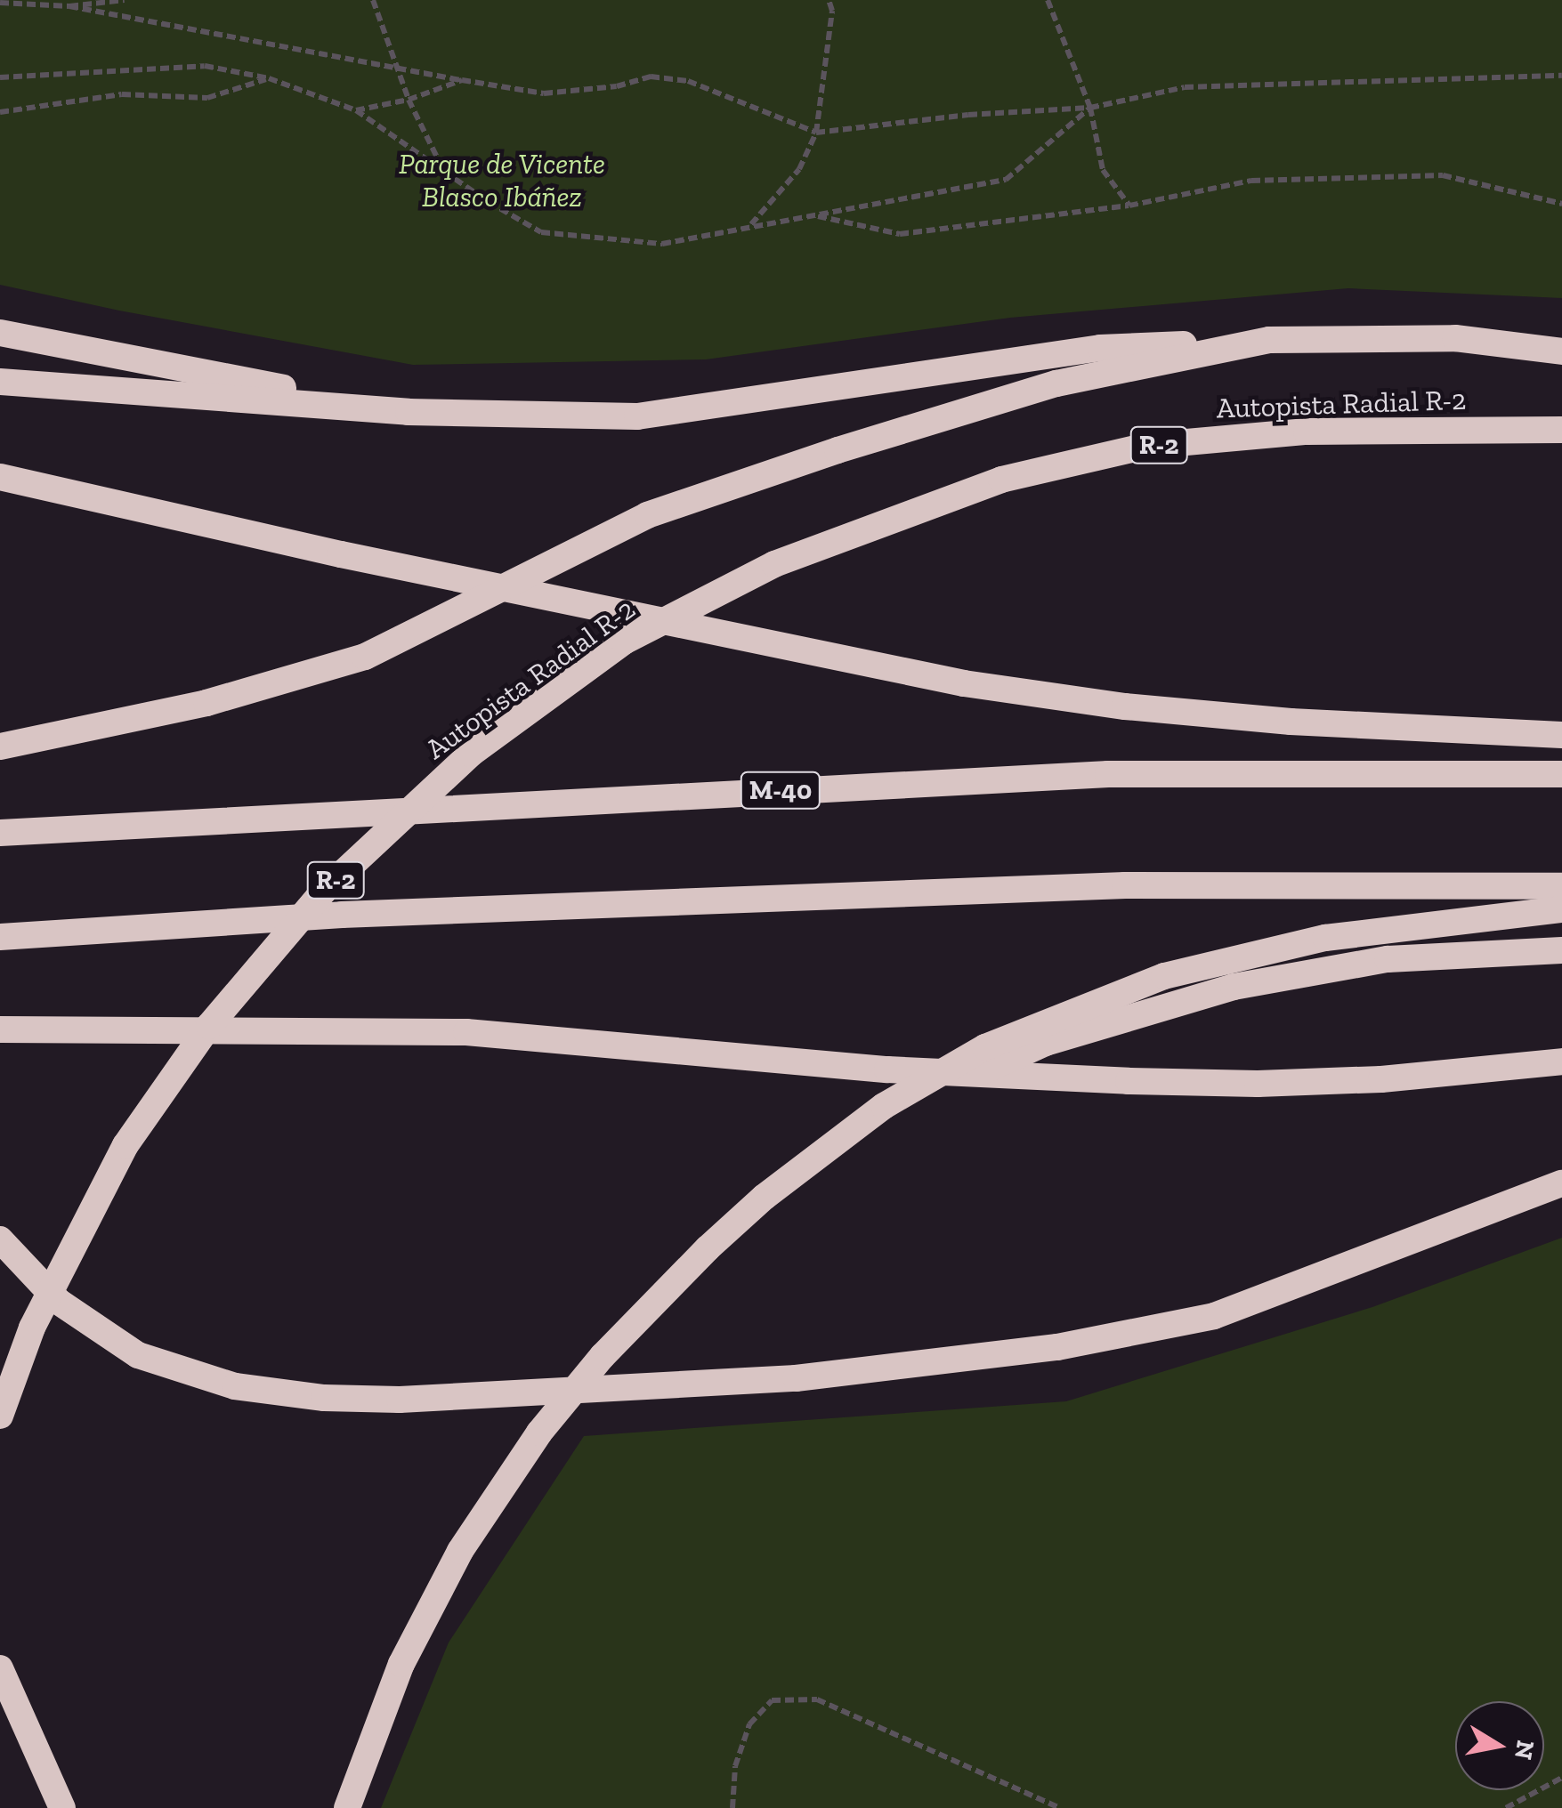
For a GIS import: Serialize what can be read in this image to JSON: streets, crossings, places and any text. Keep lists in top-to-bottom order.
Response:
{
  "streets": {
    "highway": ["Autopista Radial R-2", "R-2", "M-40"]
  },
  "parks": ["Parque de Vicente Blasco Ibáñez"],
  "north": "right"
}
